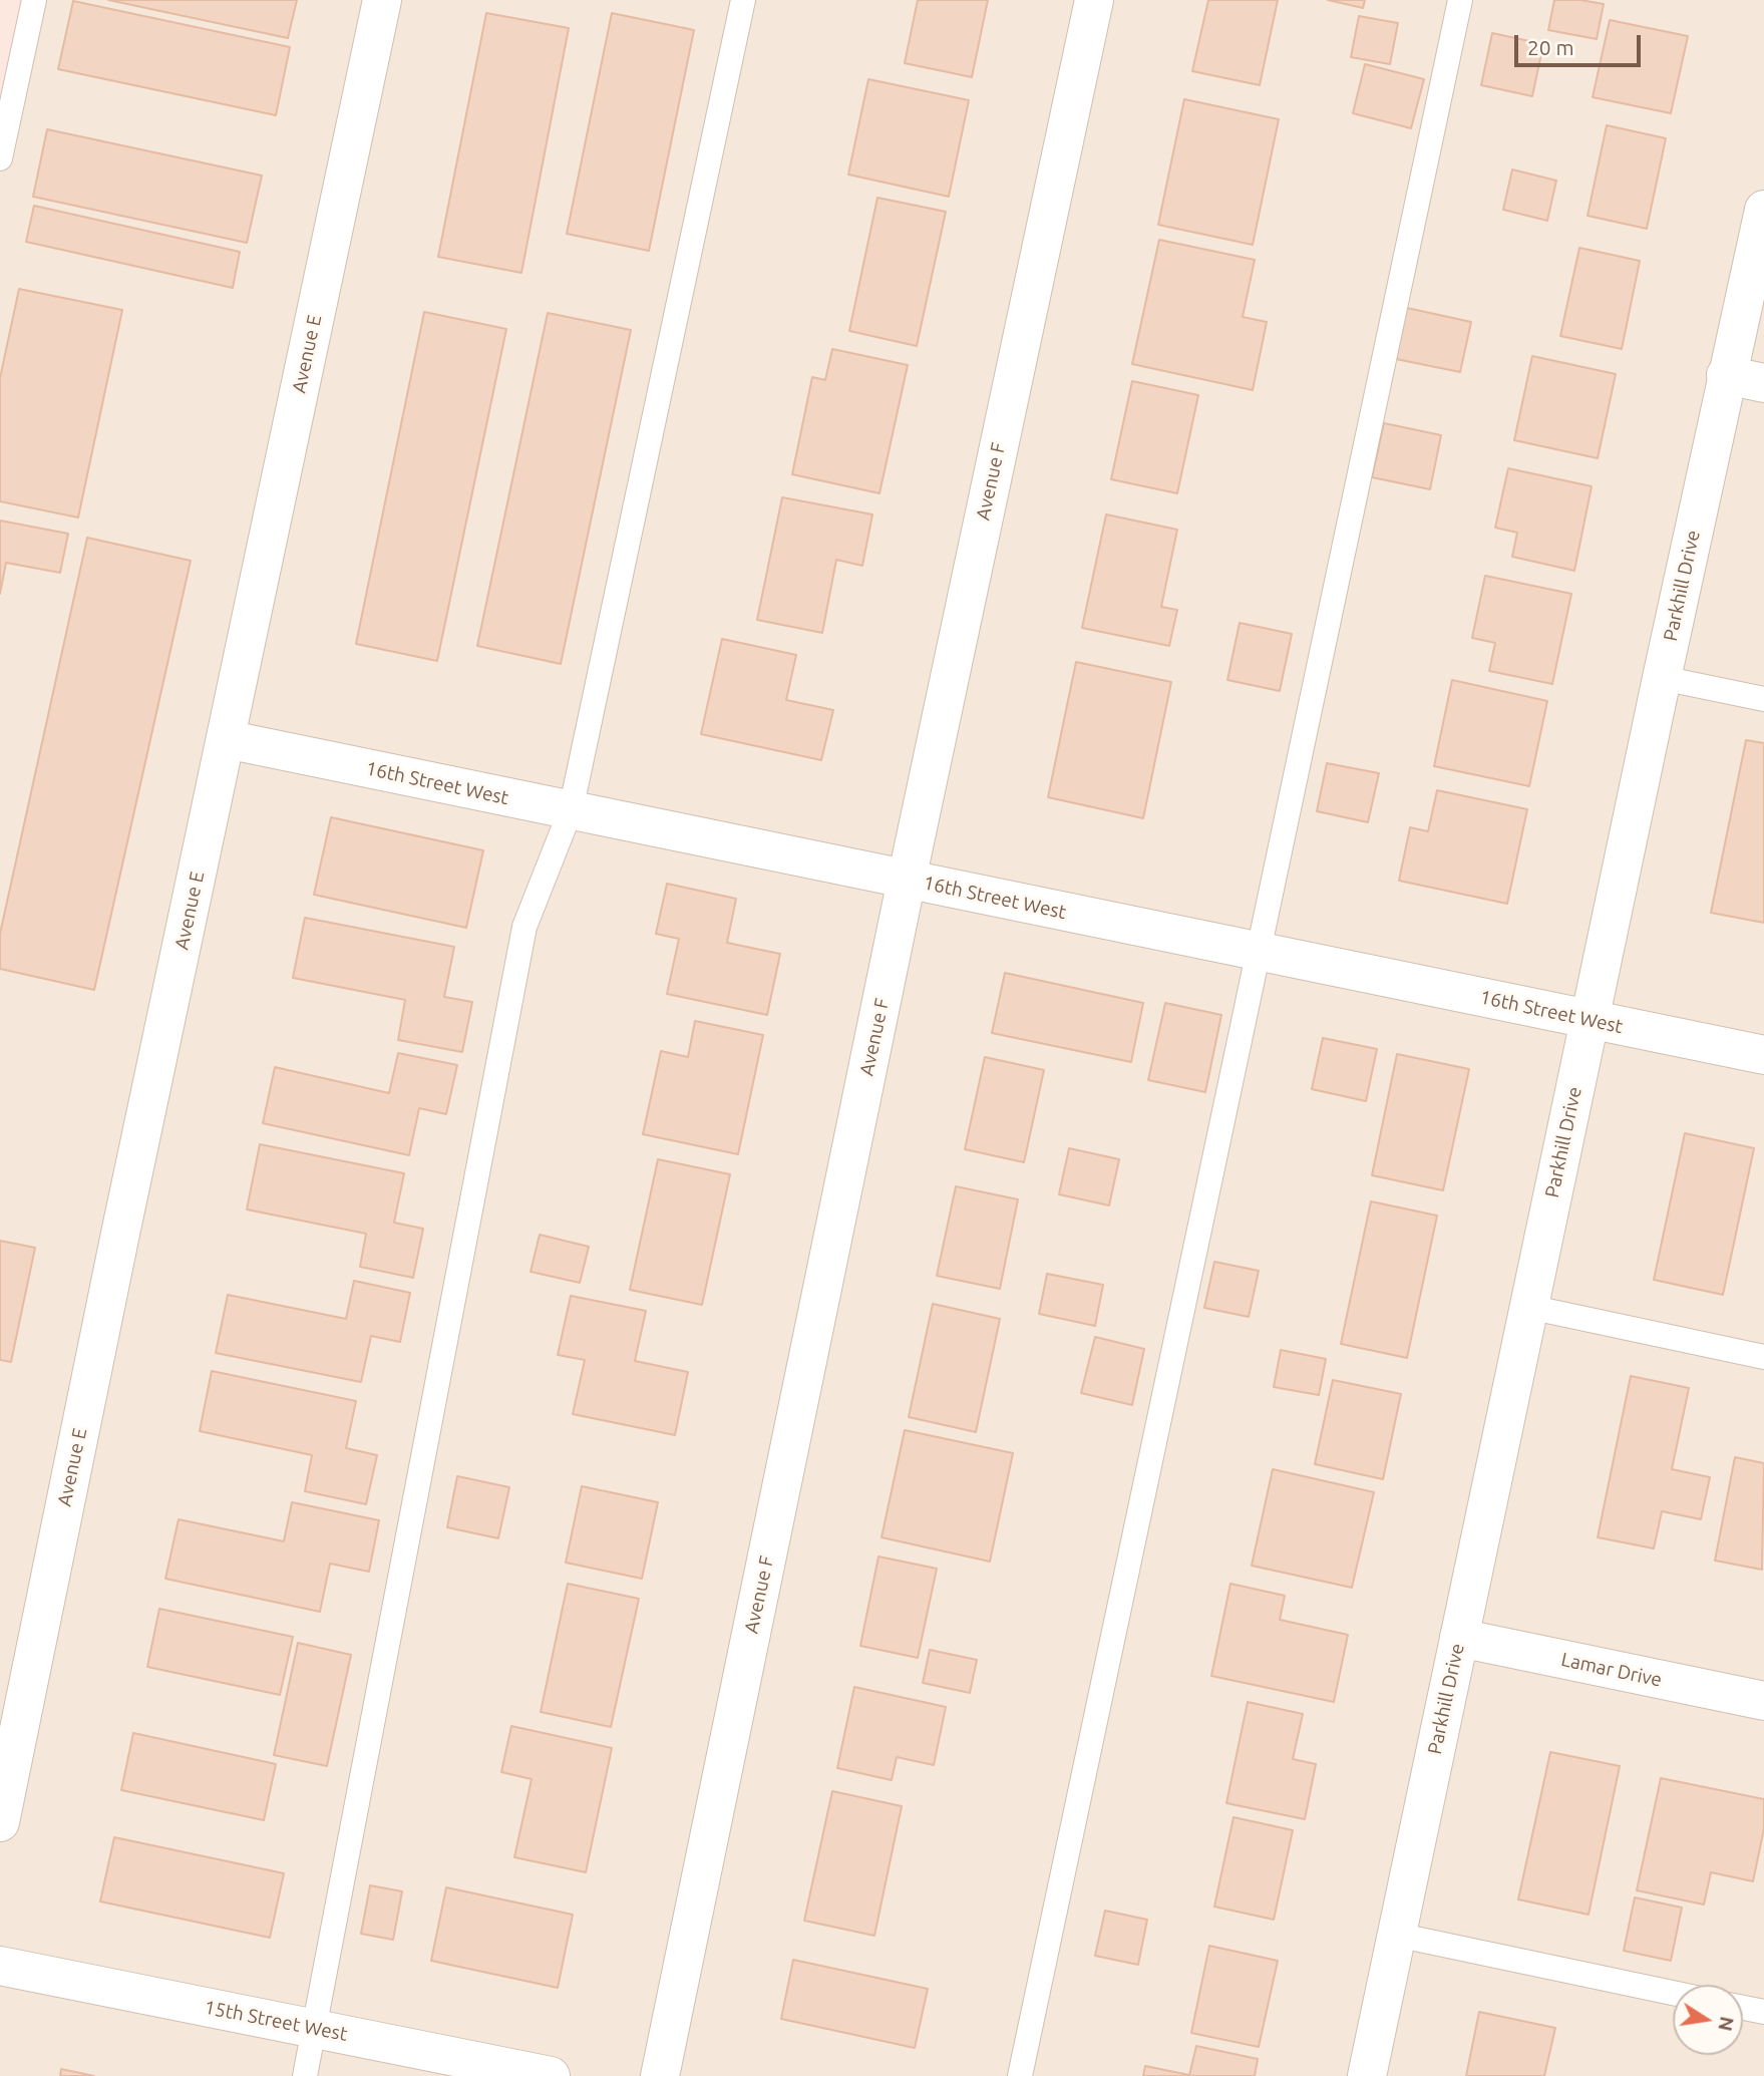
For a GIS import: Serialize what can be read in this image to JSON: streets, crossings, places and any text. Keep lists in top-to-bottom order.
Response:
{
  "streets": {
    "street": [
      "Avenue E",
      "Avenue F",
      "Parkhill Drive",
      "16th Street West",
      "Lamar Drive",
      "15th Street West"
    ]
  },
  "crossings": [
    ["Avenue E", "16th Street West"],
    ["Avenue F", "16th Street West"],
    ["Parkhill Drive", "16th Street West"],
    ["Parkhill Drive", "Lamar Drive"]
  ],
  "scale_bar": "20 m",
  "north": "right"
}
